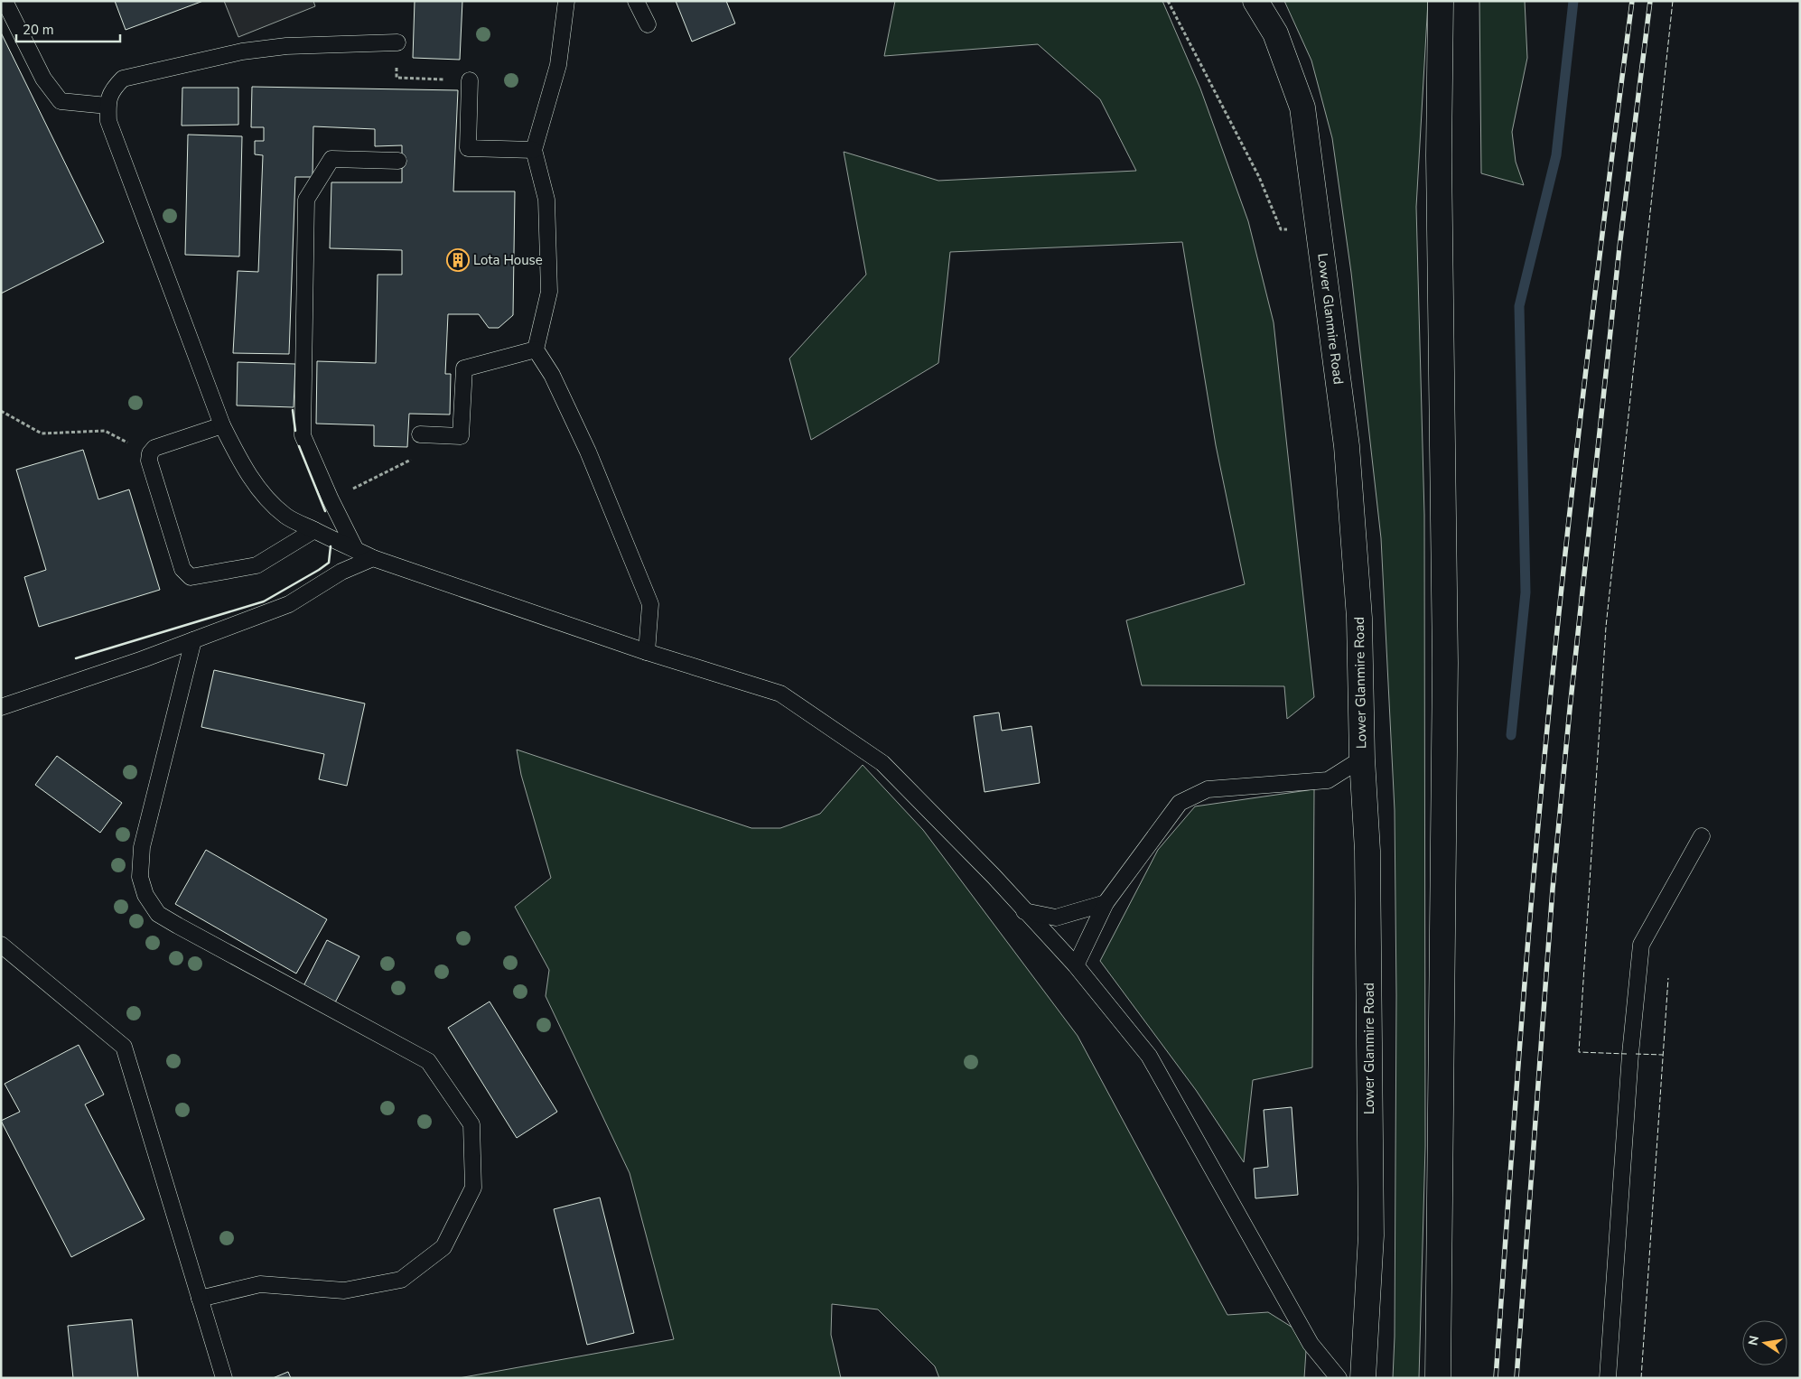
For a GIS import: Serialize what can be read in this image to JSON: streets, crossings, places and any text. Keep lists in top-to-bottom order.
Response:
{
  "streets": {
    "highway": ["Lower Glanmire Road"]
  },
  "places": {
    "building": ["Lota House"]
  },
  "scale_bar": "20 m",
  "north": "left"
}
